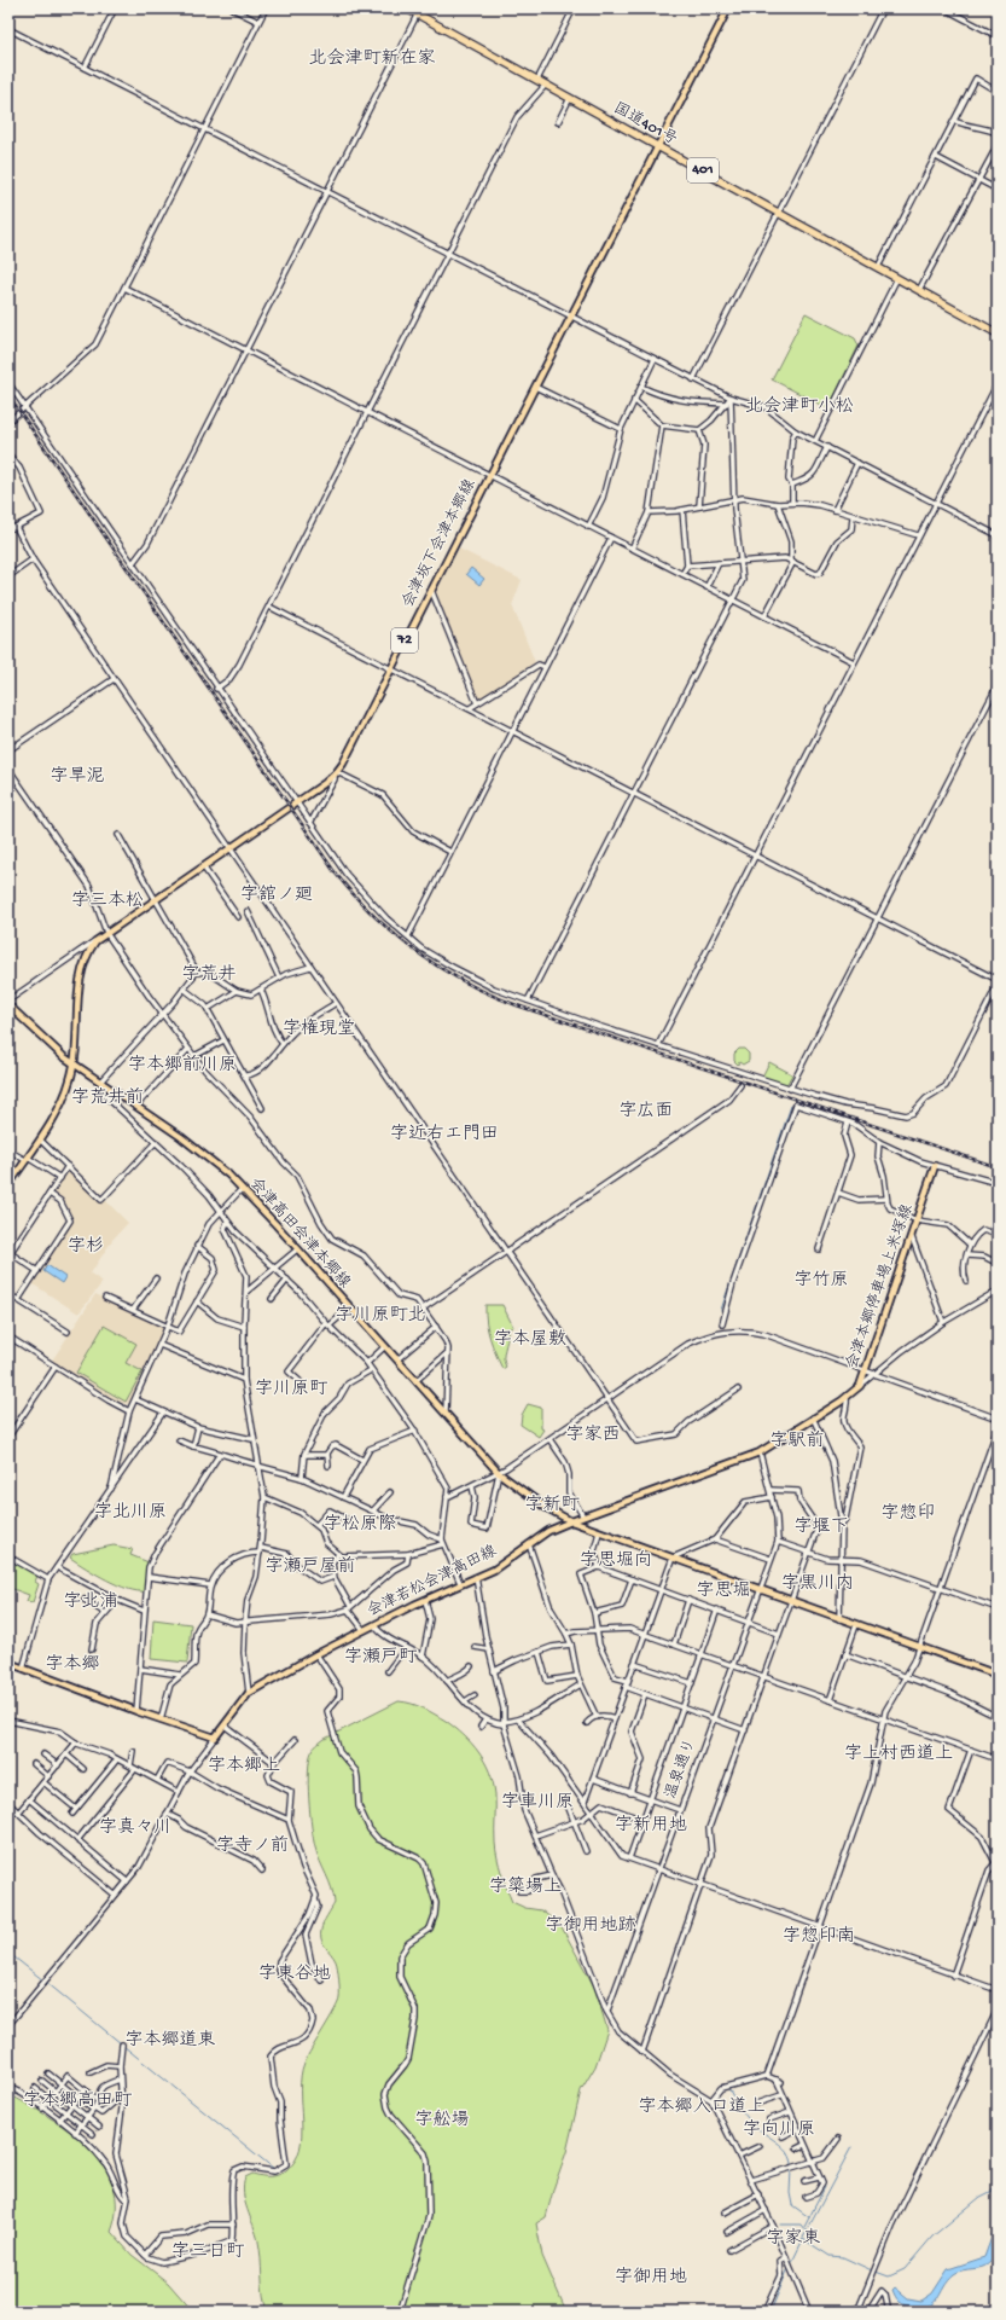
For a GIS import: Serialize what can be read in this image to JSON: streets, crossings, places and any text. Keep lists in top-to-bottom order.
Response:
{
  "streets": {
    "highway": ["国道401号", "401"],
    "main road": [
      "会津坂下会津本郷線",
      "72",
      "会津高田会津本郷線",
      "会津本郷停車場上米塚線",
      "会津若松会津高田線"
    ],
    "street": ["温泉通り"]
  },
  "crossings": [
    ["国道401号", "会津坂下会津本郷線"],
    ["会津坂下会津本郷線", "会津高田会津本郷線"],
    ["会津高田会津本郷線", "会津本郷停車場上米塚線"],
    ["会津高田会津本郷線", "会津若松会津高田線"],
    ["会津本郷停車場上米塚線", "会津若松会津高田線"]
  ],
  "districts": [
    "北会津町新在家",
    "北会津町小松",
    "字旱泥",
    "字舘ノ廻",
    "字三本松",
    "字荒井",
    "字権現堂",
    "字本郷前川原",
    "字荒井前",
    "字広面",
    "字近右エ門田",
    "字杉",
    "字竹原",
    "字川原町北",
    "字本屋敷",
    "字川原町",
    "字家西",
    "字駅前",
    "字新町",
    "字北川原",
    "字惣印",
    "字松原際",
    "字堰下",
    "字思堀向",
    "字瀬戸屋前",
    "字黒川内",
    "字思堀",
    "字北浦",
    "字瀬戸町",
    "字本郷",
    "字上村西道上",
    "字本郷上",
    "字車川原",
    "字新用地",
    "字真々川",
    "字寺ノ前",
    "字簗場上",
    "字御用地跡",
    "字惣印南",
    "字東谷地",
    "字本郷道東",
    "字本郷高田町",
    "字本郷入口道上",
    "字舩場",
    "字向川原",
    "字家東",
    "字三日町",
    "字御用地"
  ]
}
